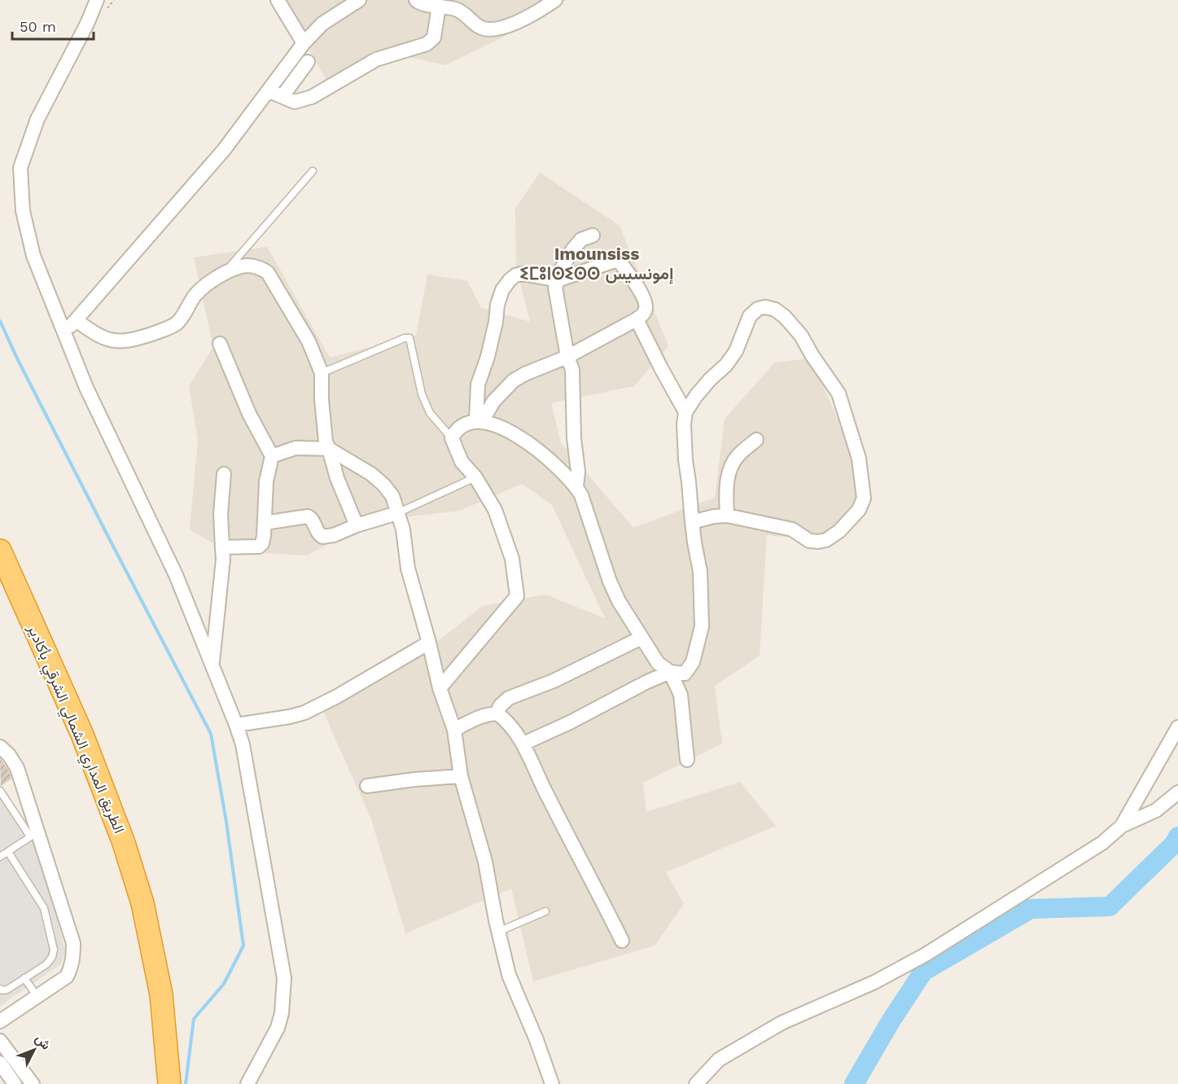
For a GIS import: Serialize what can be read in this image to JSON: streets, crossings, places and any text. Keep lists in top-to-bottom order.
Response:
{
  "streets": {
    "highway": ["الطريق المداري الشمالي الشرقي بأكادير"]
  },
  "districts": ["Imounsiss ⵉⵎⵓⵏⵙⵉⵙⵙ إمونسيس"],
  "scale_bar": "50 m",
  "north": "top right"
}
